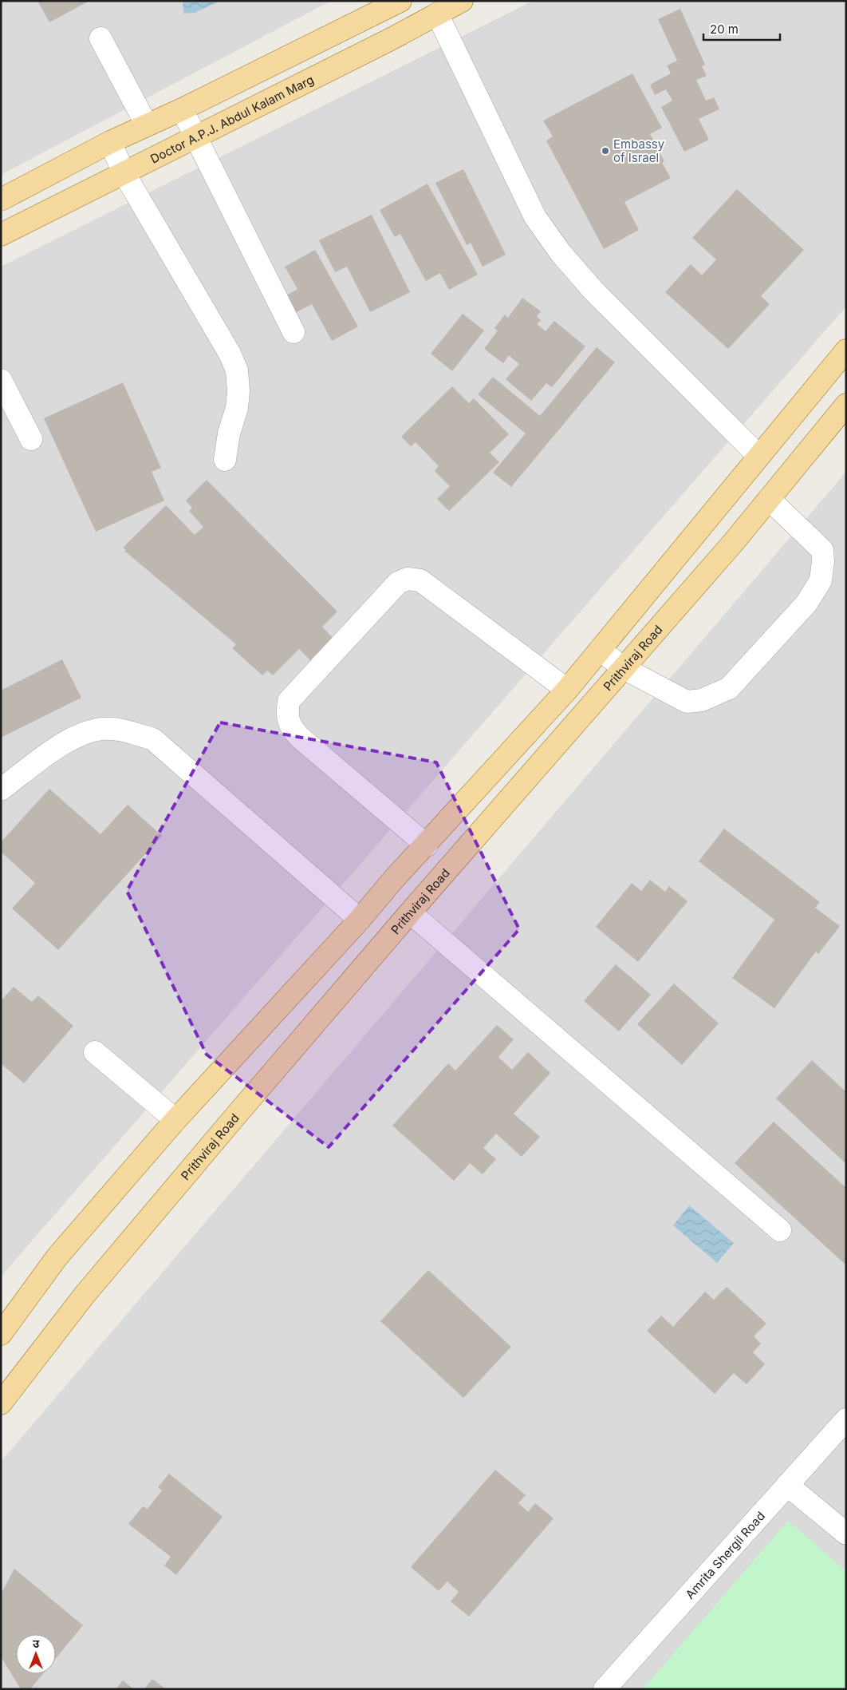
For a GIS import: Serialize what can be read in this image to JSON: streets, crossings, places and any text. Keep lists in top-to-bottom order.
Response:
{
  "streets": {
    "main road": ["Doctor A.P.J. Abdul Kalam Marg", "Prithviraj Road"],
    "street": ["Amrita Shergil Road"]
  },
  "places": ["Embassy of Israel"],
  "scale_bar": "20 m",
  "north": "top"
}
